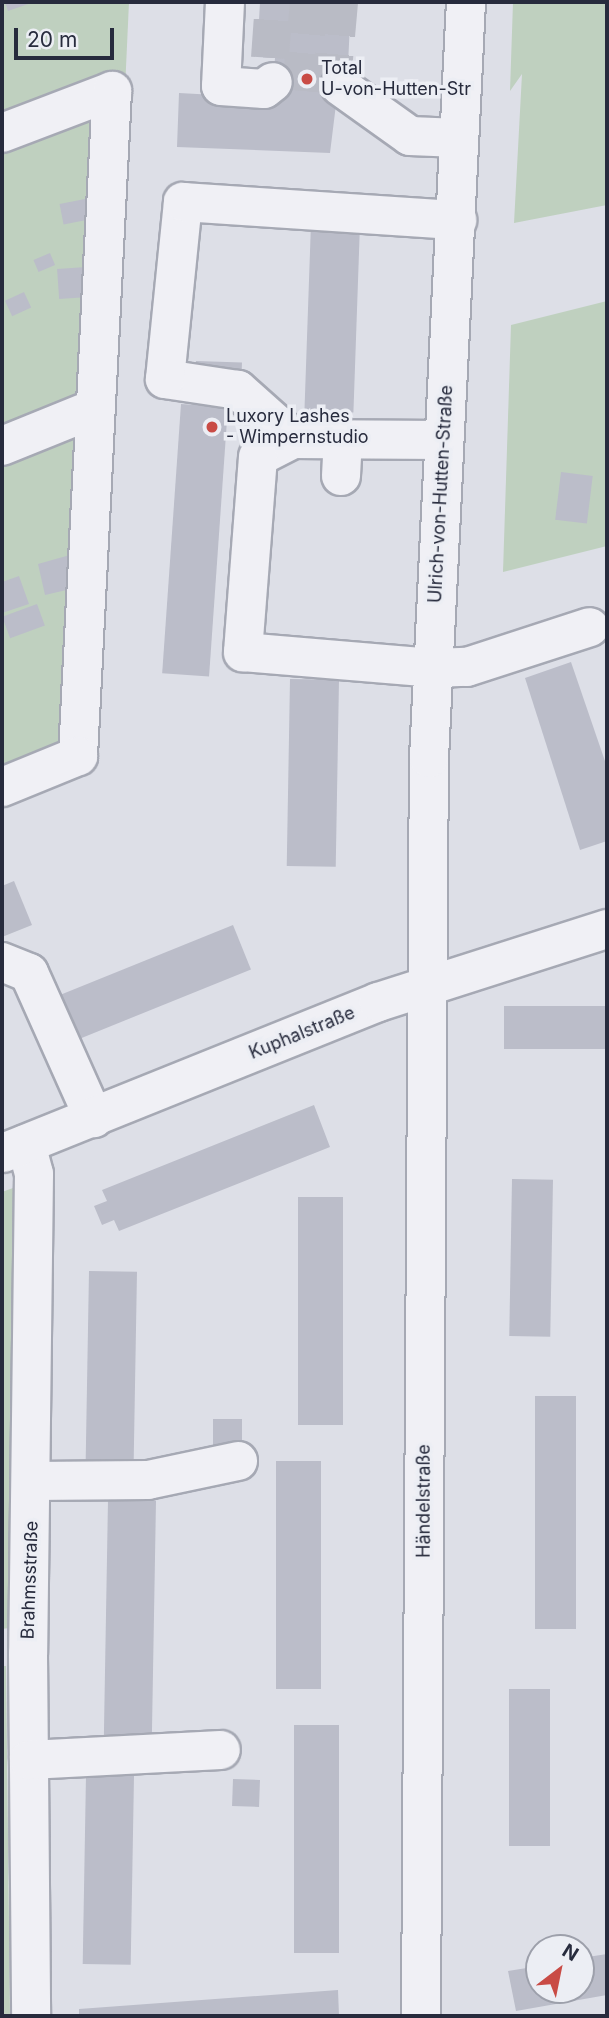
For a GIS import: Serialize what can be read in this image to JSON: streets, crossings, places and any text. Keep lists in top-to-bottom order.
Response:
{
  "streets": {
    "street": [
      "Ulrich-von-Hutten-Straße",
      "Kuphalstraße",
      "Händelstraße",
      "Brahmsstraße"
    ]
  },
  "crossings": [
    ["Ulrich-von-Hutten-Straße", "Kuphalstraße"],
    ["Ulrich-von-Hutten-Straße", "Händelstraße"],
    ["Kuphalstraße", "Händelstraße"],
    ["Kuphalstraße", "Brahmsstraße"]
  ],
  "places": ["Total U-von-Hutten-Str", "Luxory Lashes - Wimpernstudio"],
  "scale_bar": "20 m",
  "north": "top right"
}
